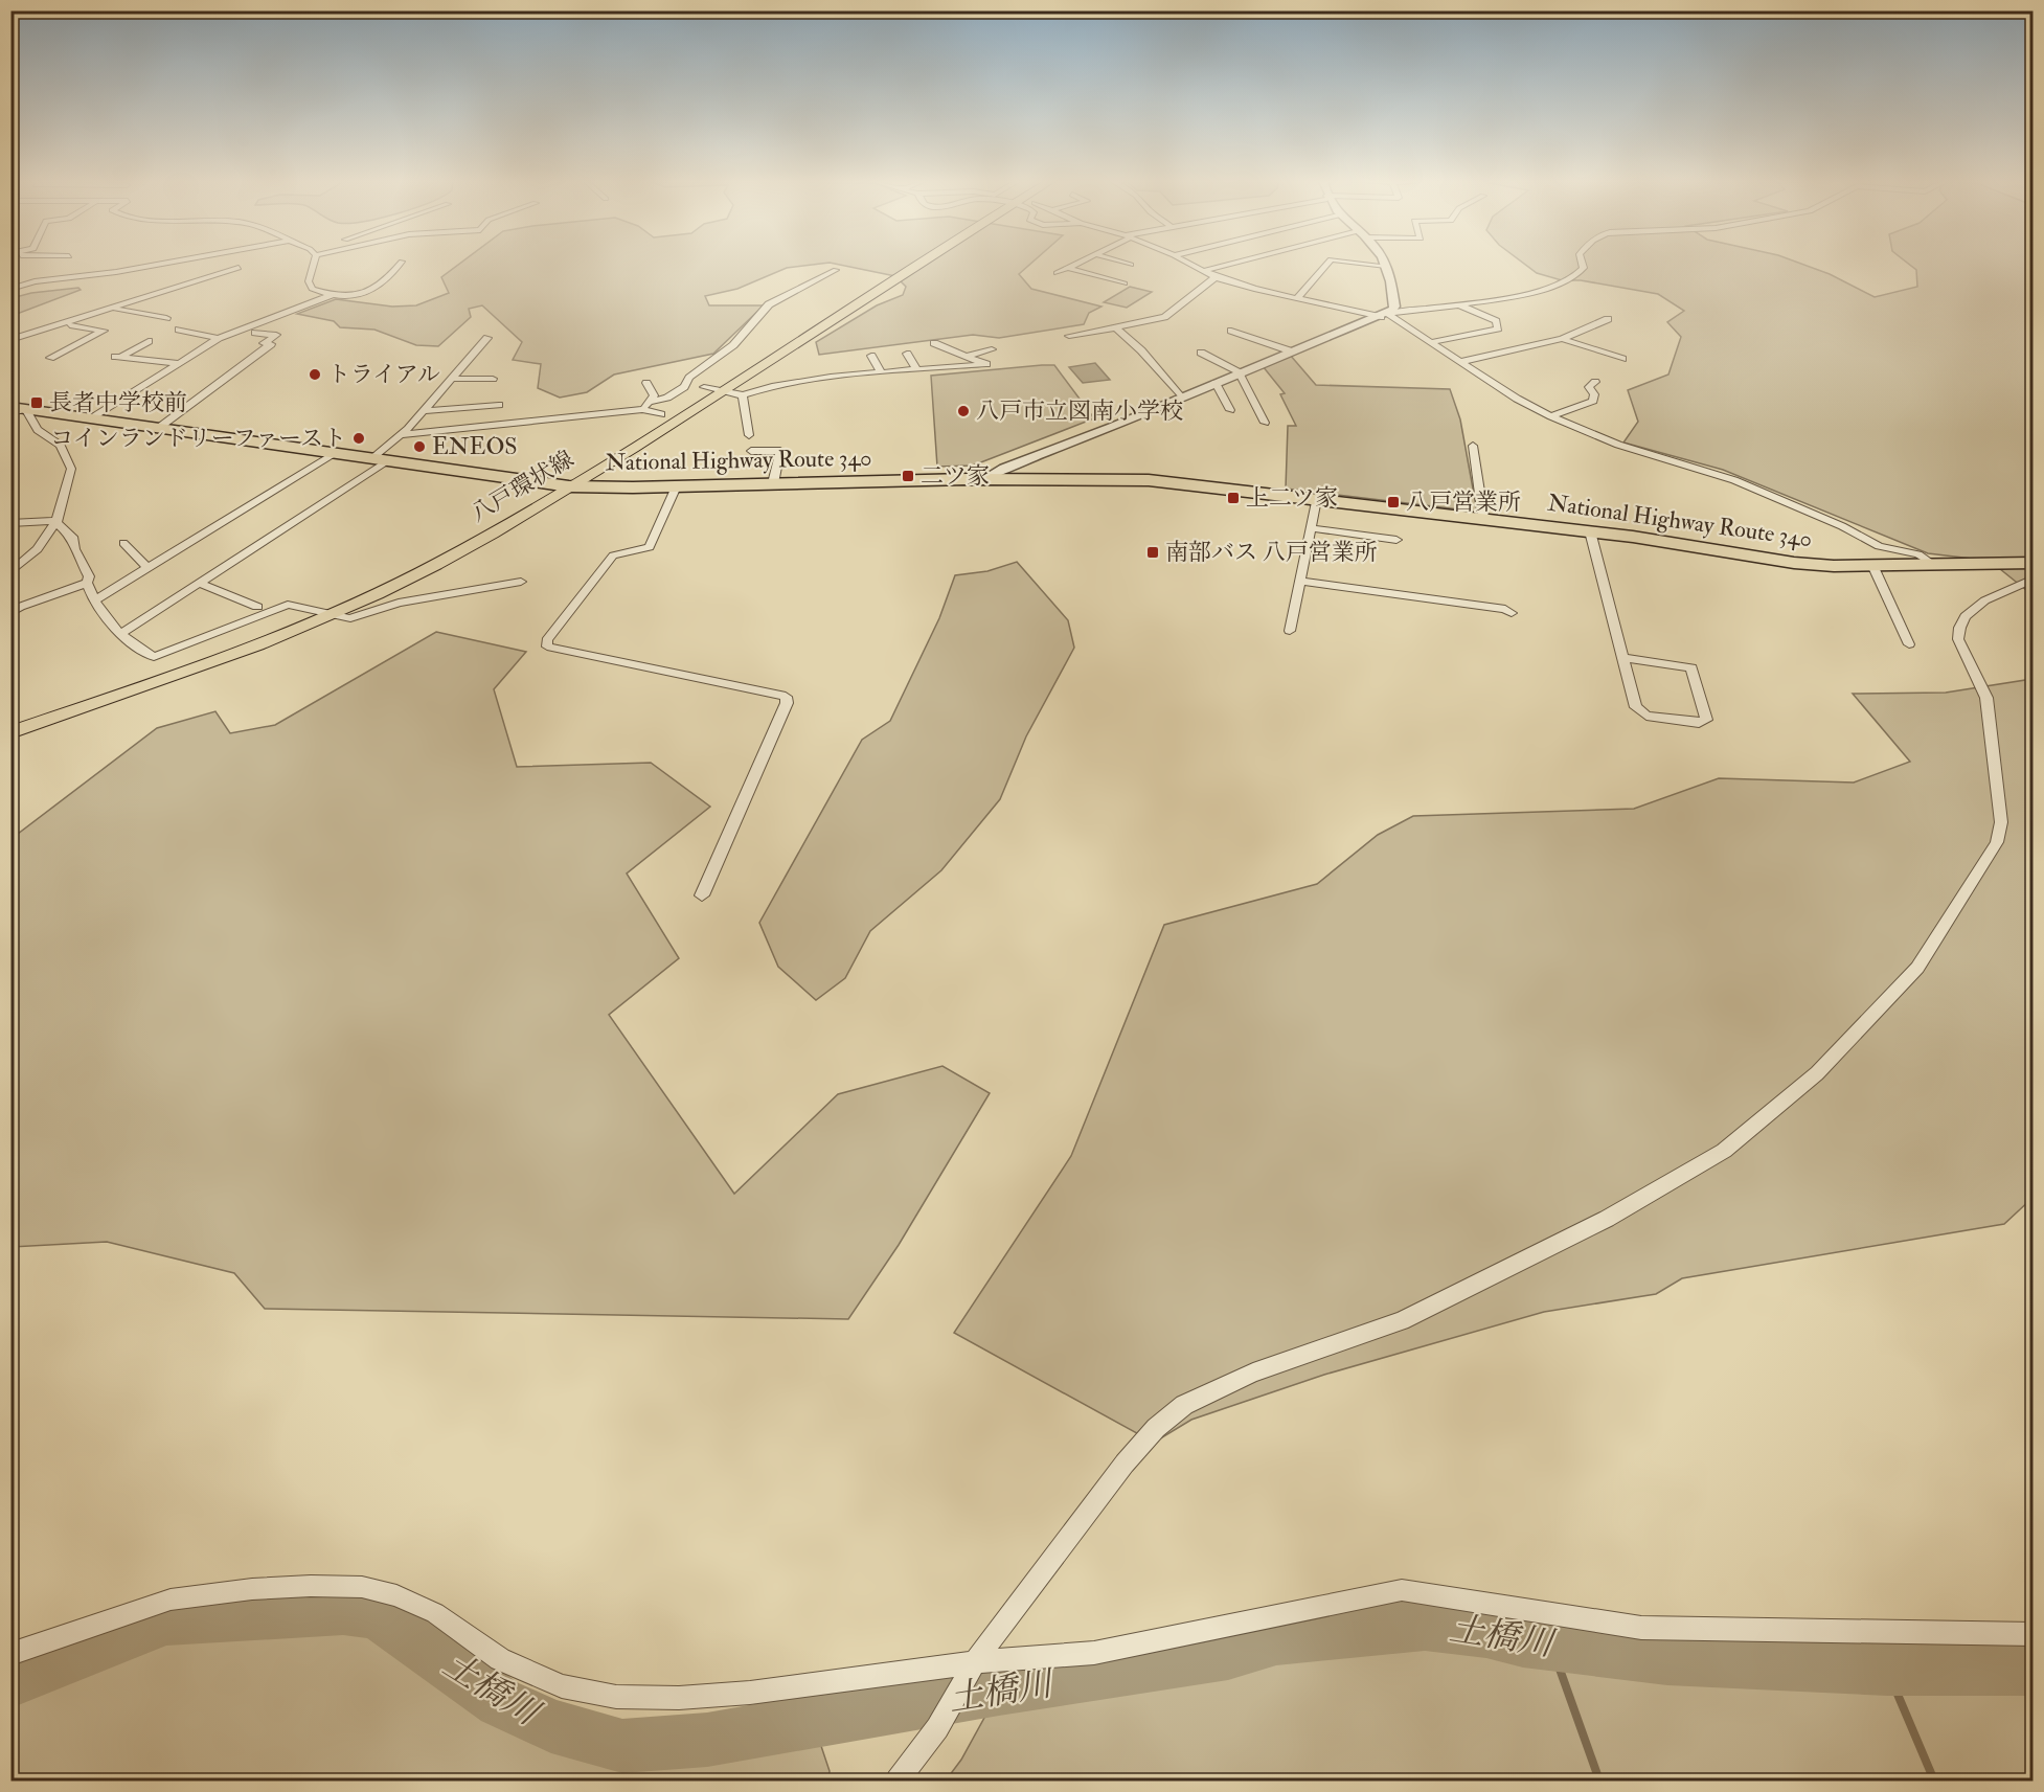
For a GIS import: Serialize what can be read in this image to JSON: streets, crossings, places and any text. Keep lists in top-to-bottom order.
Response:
{
  "streets": {
    "highway": ["National Highway Route 340"],
    "main road": ["八戸環状線"]
  },
  "crossings": [
    ["National Highway Route 340", "八戸環状線"]
  ],
  "water": ["土橋川"],
  "places": {
    "other": [
      "トライアル",
      "八戸市立図南小学校",
      "コインランドリーファースト",
      "ENEOS"
    ],
    "transit": [
      "長者中学校前",
      "二ツ家",
      "上二ツ家",
      "八戸営業所",
      "南部バス 八戸営業所"
    ]
  }
}
